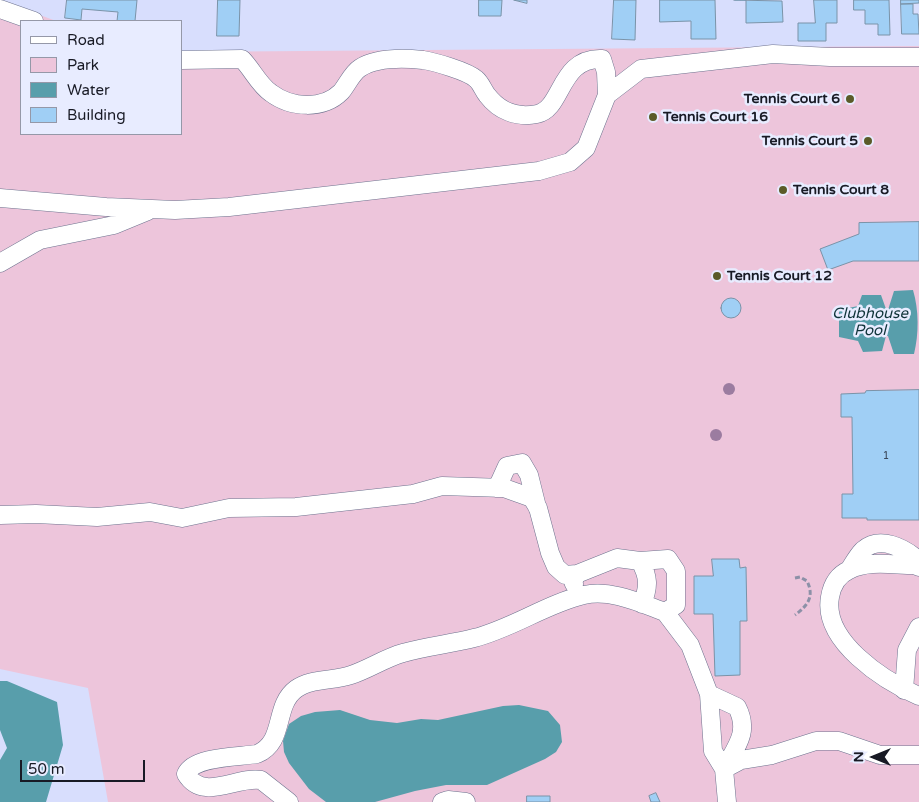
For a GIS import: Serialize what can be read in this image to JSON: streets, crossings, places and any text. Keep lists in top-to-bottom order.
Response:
{
  "water": ["Clubhouse Pool"],
  "places": [
    "Tennis Court 6",
    "Tennis Court 16",
    "Tennis Court 5",
    "Tennis Court 8",
    "Tennis Court 12"
  ],
  "house_numbers": ["1"],
  "legend": [
    "Road",
    "Park",
    "Water",
    "Building"
  ],
  "scale_bar": "50 m",
  "north": "left"
}
